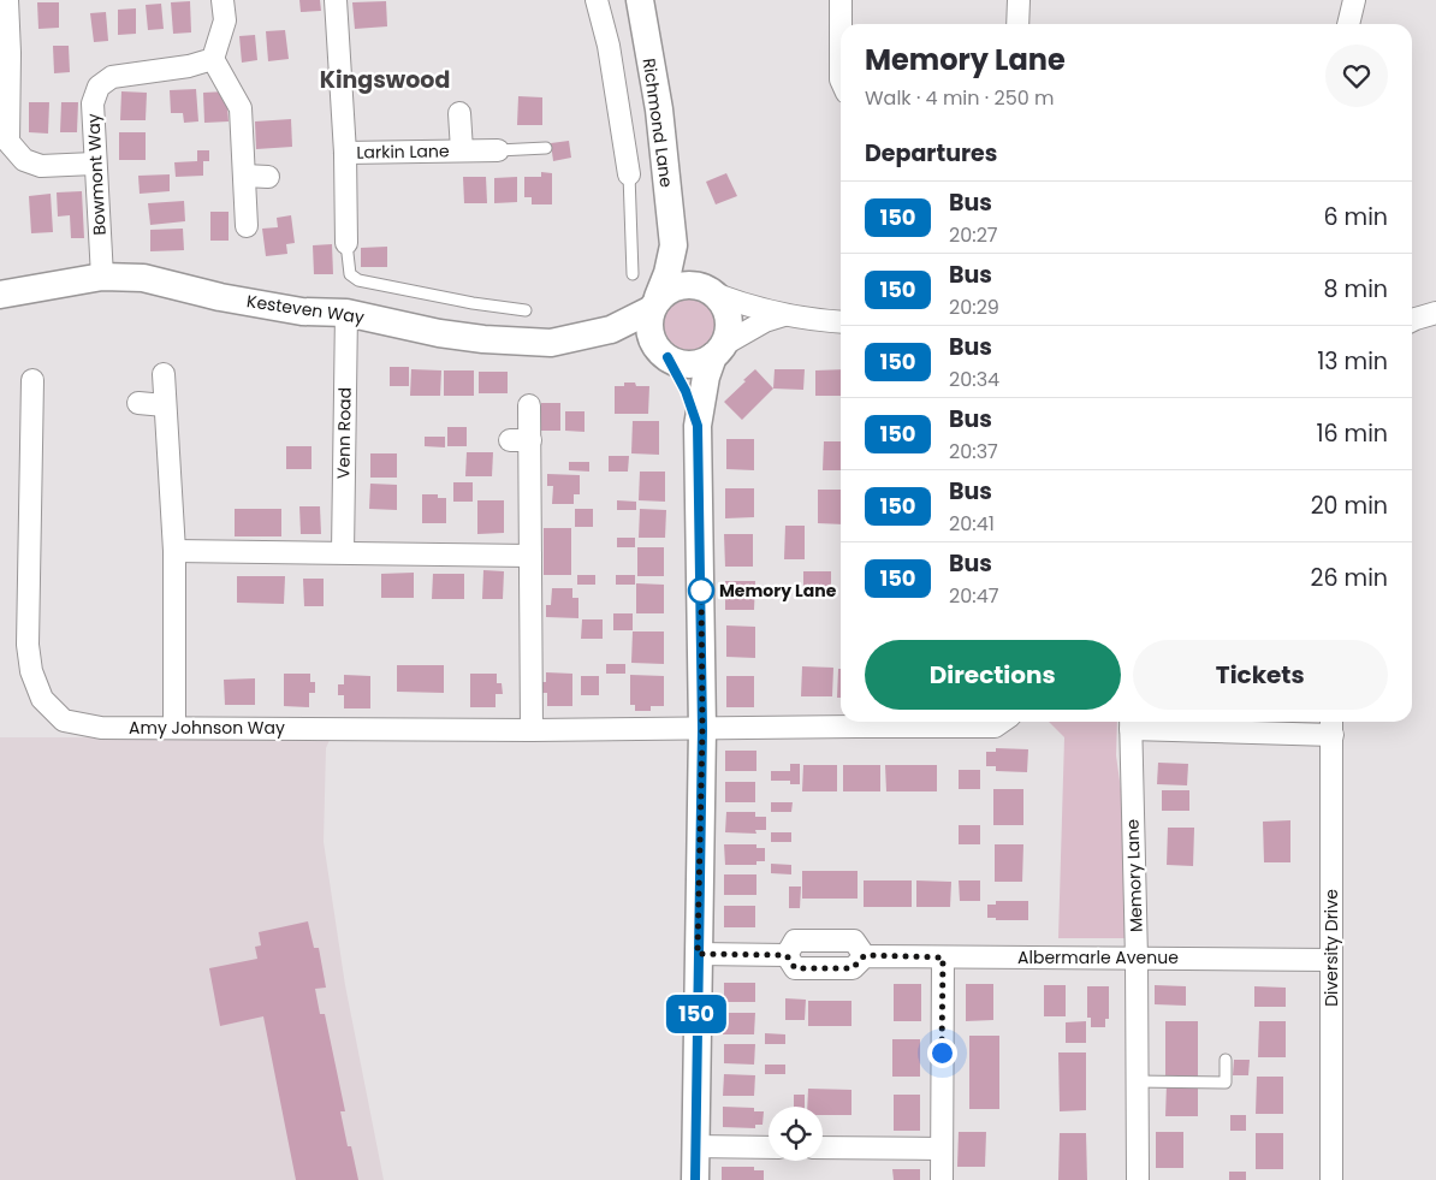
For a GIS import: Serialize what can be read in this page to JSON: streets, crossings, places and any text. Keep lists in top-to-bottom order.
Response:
{
  "streets": {
    "street": [
      "Richmond Lane",
      "Larkin Lane",
      "Bowmont Way",
      "Kesteven Way",
      "Venn Road",
      "Amy Johnson Way",
      "Memory Lane",
      "Diversity Drive",
      "Albermarle Avenue"
    ]
  },
  "crossings": [
    ["Richmond Lane", "Kesteven Way"],
    ["Bowmont Way", "Kesteven Way"],
    ["Kesteven Way", "Venn Road"],
    ["Memory Lane", "Albermarle Avenue"],
    ["Diversity Drive", "Albermarle Avenue"]
  ],
  "districts": ["Kingswood"],
  "places": ["Memory Lane"],
  "lines": ["bus line 150"],
  "page": {
    "on_map": "150",
    "heading": [
      ["Memory Lane", "Walk · 4 min · 250 m"],
      "Departures"
    ],
    "list": [
      {
        "mark": "150",
        "name": "Bus",
        "note": "20:27",
        "value": "6 min"
      },
      {
        "mark": "150",
        "name": "Bus",
        "note": "20:29",
        "value": "8 min"
      },
      {
        "mark": "150",
        "name": "Bus",
        "note": "20:34",
        "value": "13 min"
      },
      {
        "mark": "150",
        "name": "Bus",
        "note": "20:37",
        "value": "16 min"
      },
      {
        "mark": "150",
        "name": "Bus",
        "note": "20:41",
        "value": "20 min"
      },
      {
        "mark": "150",
        "name": "Bus",
        "note": "20:47",
        "value": "26 min"
      }
    ],
    "buttons": ["Directions", "Tickets"]
  }
}
